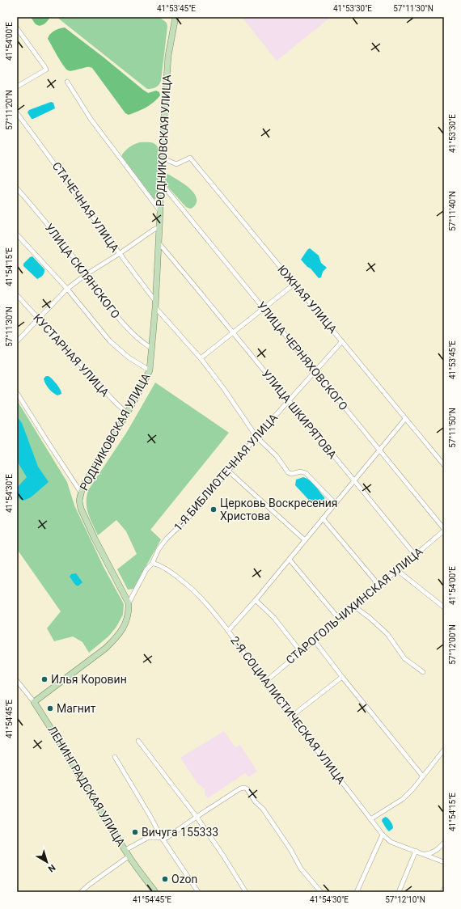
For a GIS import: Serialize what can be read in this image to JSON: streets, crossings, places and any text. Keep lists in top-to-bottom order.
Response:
{
  "streets": {
    "main road": ["РОДНИКОВСКАЯ УЛИЦА", "ЛЕНИНГРАДСКАЯ УЛИЦА"],
    "street": [
      "СТАЧЕЧНАЯ УЛИЦА",
      "УЛИЦА СКЛЯНСКОГО",
      "ЮЖНАЯ УЛИЦА",
      "КУСТАРНАЯ УЛИЦА",
      "УЛИЦА ЧЕРНЯХОВСКОГО",
      "УЛИЦА ШКИРЯТОВА",
      "1-Я БИБЛИОТЕЧНАЯ УЛИЦА",
      "СТАРОГОЛЬЧИХИНСКАЯ УЛИЦА",
      "2-Я СОЦИАЛИСТИЧЕСКАЯ УЛИЦА"
    ]
  },
  "crossings": [
    ["РОДНИКОВСКАЯ УЛИЦА", "СТАЧЕЧНАЯ УЛИЦА"],
    ["РОДНИКОВСКАЯ УЛИЦА", "УЛИЦА СКЛЯНСКОГО"],
    ["РОДНИКОВСКАЯ УЛИЦА", "ЮЖНАЯ УЛИЦА"],
    ["РОДНИКОВСКАЯ УЛИЦА", "КУСТАРНАЯ УЛИЦА"],
    ["РОДНИКОВСКАЯ УЛИЦА", "УЛИЦА ЧЕРНЯХОВСКОГО"],
    ["РОДНИКОВСКАЯ УЛИЦА", "УЛИЦА ШКИРЯТОВА"],
    ["РОДНИКОВСКАЯ УЛИЦА", "1-Я БИБЛИОТЕЧНАЯ УЛИЦА"],
    ["СТАЧЕЧНАЯ УЛИЦА", "1-Я БИБЛИОТЕЧНАЯ УЛИЦА"],
    ["ЮЖНАЯ УЛИЦА", "1-Я БИБЛИОТЕЧНАЯ УЛИЦА"],
    ["УЛИЦА ЧЕРНЯХОВСКОГО", "1-Я БИБЛИОТЕЧНАЯ УЛИЦА"],
    ["УЛИЦА ЧЕРНЯХОВСКОГО", "СТАРОГОЛЬЧИХИНСКАЯ УЛИЦА"],
    ["УЛИЦА ШКИРЯТОВА", "1-Я БИБЛИОТЕЧНАЯ УЛИЦА"],
    ["УЛИЦА ШКИРЯТОВА", "СТАРОГОЛЬЧИХИНСКАЯ УЛИЦА"],
    ["1-Я БИБЛИОТЕЧНАЯ УЛИЦА", "2-Я СОЦИАЛИСТИЧЕСКАЯ УЛИЦА"],
    ["СТАРОГОЛЬЧИХИНСКАЯ УЛИЦА", "2-Я СОЦИАЛИСТИЧЕСКАЯ УЛИЦА"]
  ],
  "places": [
    "Церковь Воскресения Христова",
    "Илья Коровин",
    "Магнит",
    "Вичуга 155333",
    "Ozon"
  ],
  "north": "bottom right",
  "coordinates": [
    "41°53'45\"E",
    "41°53'30\"E",
    "57°11'30\"N",
    "41°54'00\"E",
    "57°11'20\"N",
    "57°11'40\"N",
    "41°54'15\"E",
    "57°11'50\"N",
    "41°54'30\"E",
    "57°12'00\"N",
    "41°54'45\"E",
    "57°12'10\"N"
  ]
}
